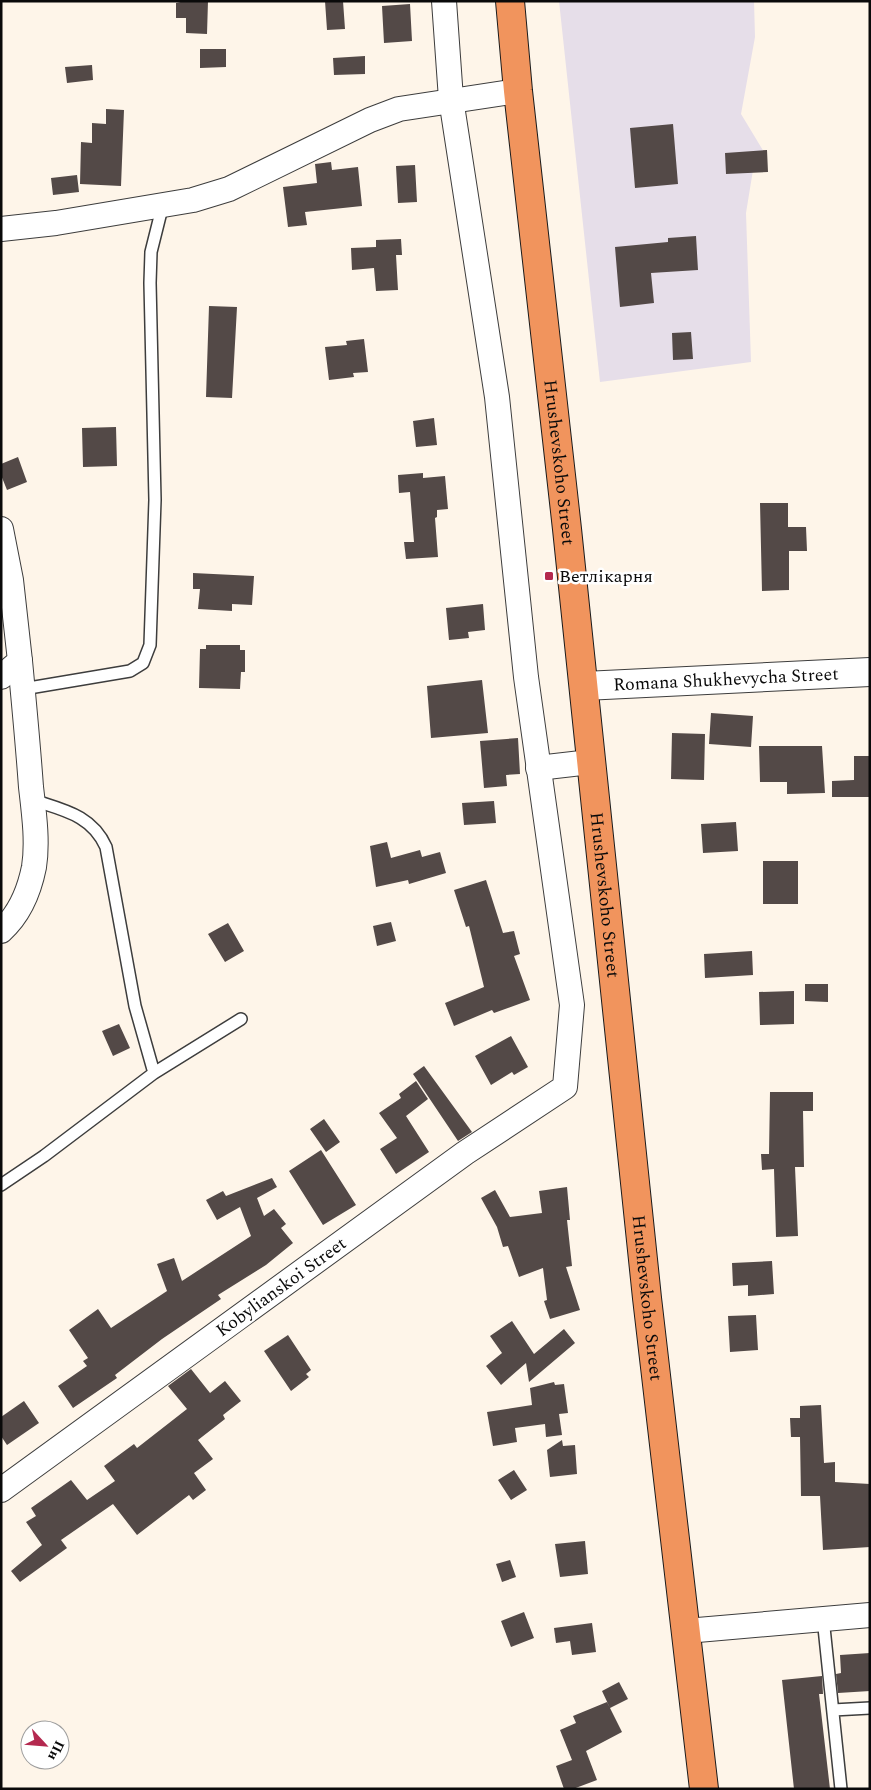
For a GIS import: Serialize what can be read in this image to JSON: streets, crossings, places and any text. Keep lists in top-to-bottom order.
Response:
{
  "streets": {
    "highway": ["Hrushevskoho Street"],
    "street": ["Romana Shukhevycha Street", "Kobylianskoi Street"]
  },
  "crossings": [
    ["Hrushevskoho Street", "Romana Shukhevycha Street"]
  ],
  "places": {
    "transit": ["Ветлікарня"]
  },
  "north": "bottom right"
}
